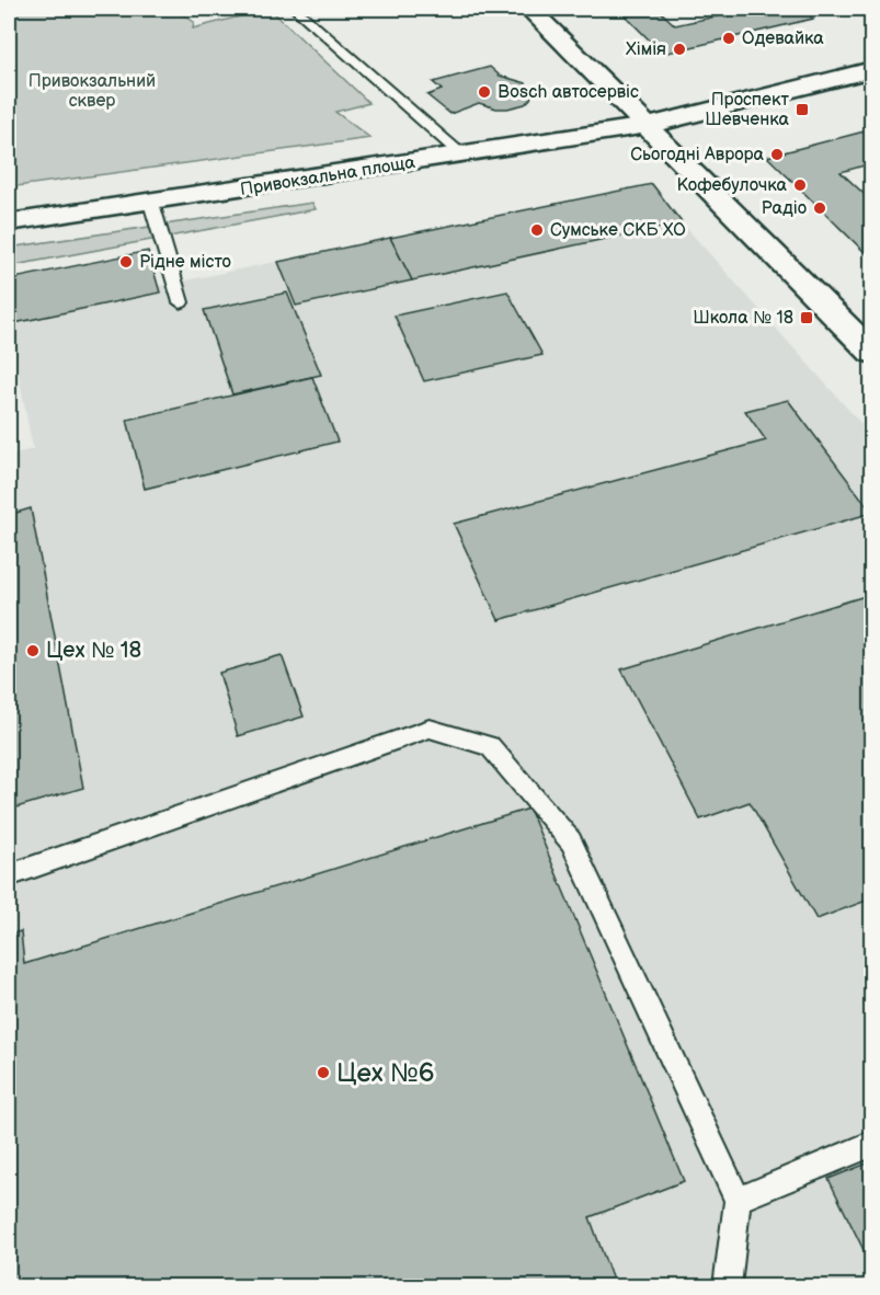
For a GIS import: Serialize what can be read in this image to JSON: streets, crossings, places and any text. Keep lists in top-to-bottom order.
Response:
{
  "streets": {
    "main road": ["Привокзальна площа"]
  },
  "parks": ["Привокзальний сквер"],
  "places": {
    "other": [
      "Одевайка",
      "Хімія",
      "Bosch автосервіс",
      "Сьогодні Аврора",
      "Кофебулочка",
      "Радіо",
      "Сумське СКБ ХО",
      "Рідне місто",
      "Цех № 18",
      "Цех №6"
    ],
    "transit": ["Проспект Шевченка", "Школа № 18"]
  }
}
